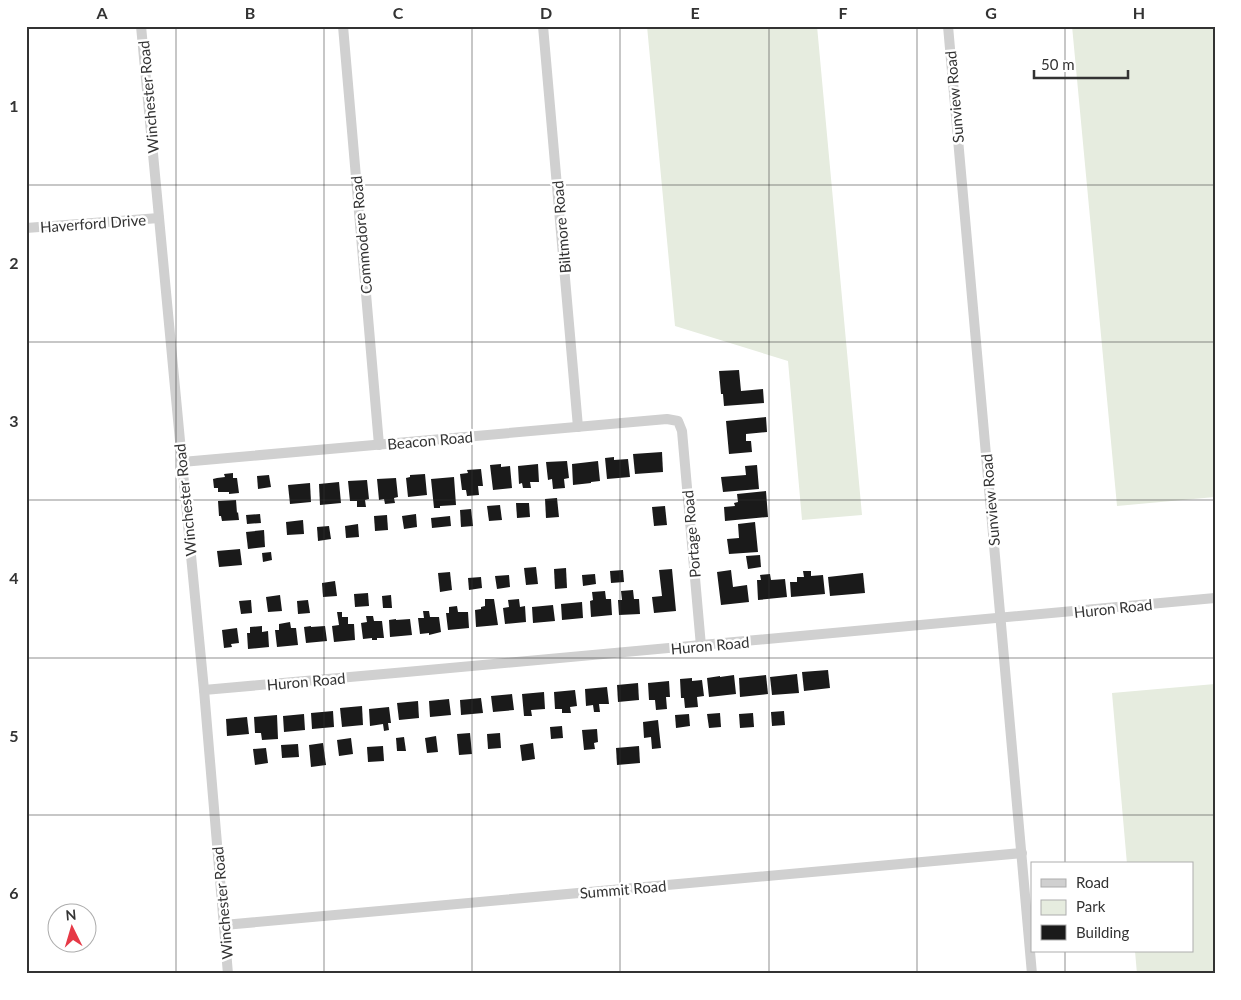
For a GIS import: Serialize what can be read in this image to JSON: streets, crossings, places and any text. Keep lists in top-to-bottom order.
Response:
{
  "streets": {
    "street": [
      "Winchester Road",
      "Sunview Road",
      "Haverford Drive",
      "Biltmore Road",
      "Commodore Road",
      "Beacon Road",
      "Portage Road",
      "Huron Road",
      "Summit Road"
    ]
  },
  "crossings": [
    ["Winchester Road", "Haverford Drive"],
    ["Winchester Road", "Beacon Road"],
    ["Winchester Road", "Huron Road"],
    ["Winchester Road", "Summit Road"],
    ["Sunview Road", "Huron Road"],
    ["Sunview Road", "Summit Road"],
    ["Biltmore Road", "Beacon Road"],
    ["Commodore Road", "Beacon Road"],
    ["Beacon Road", "Portage Road"],
    ["Portage Road", "Huron Road"]
  ],
  "legend": ["Road", "Park", "Building"],
  "scale_bar": "50 m",
  "north": "top",
  "grid": {
    "columns": [
      "A",
      "B",
      "C",
      "D",
      "E",
      "F",
      "G",
      "H"
    ],
    "rows": [
      "1",
      "2",
      "3",
      "4",
      "5",
      "6"
    ]
  }
}
